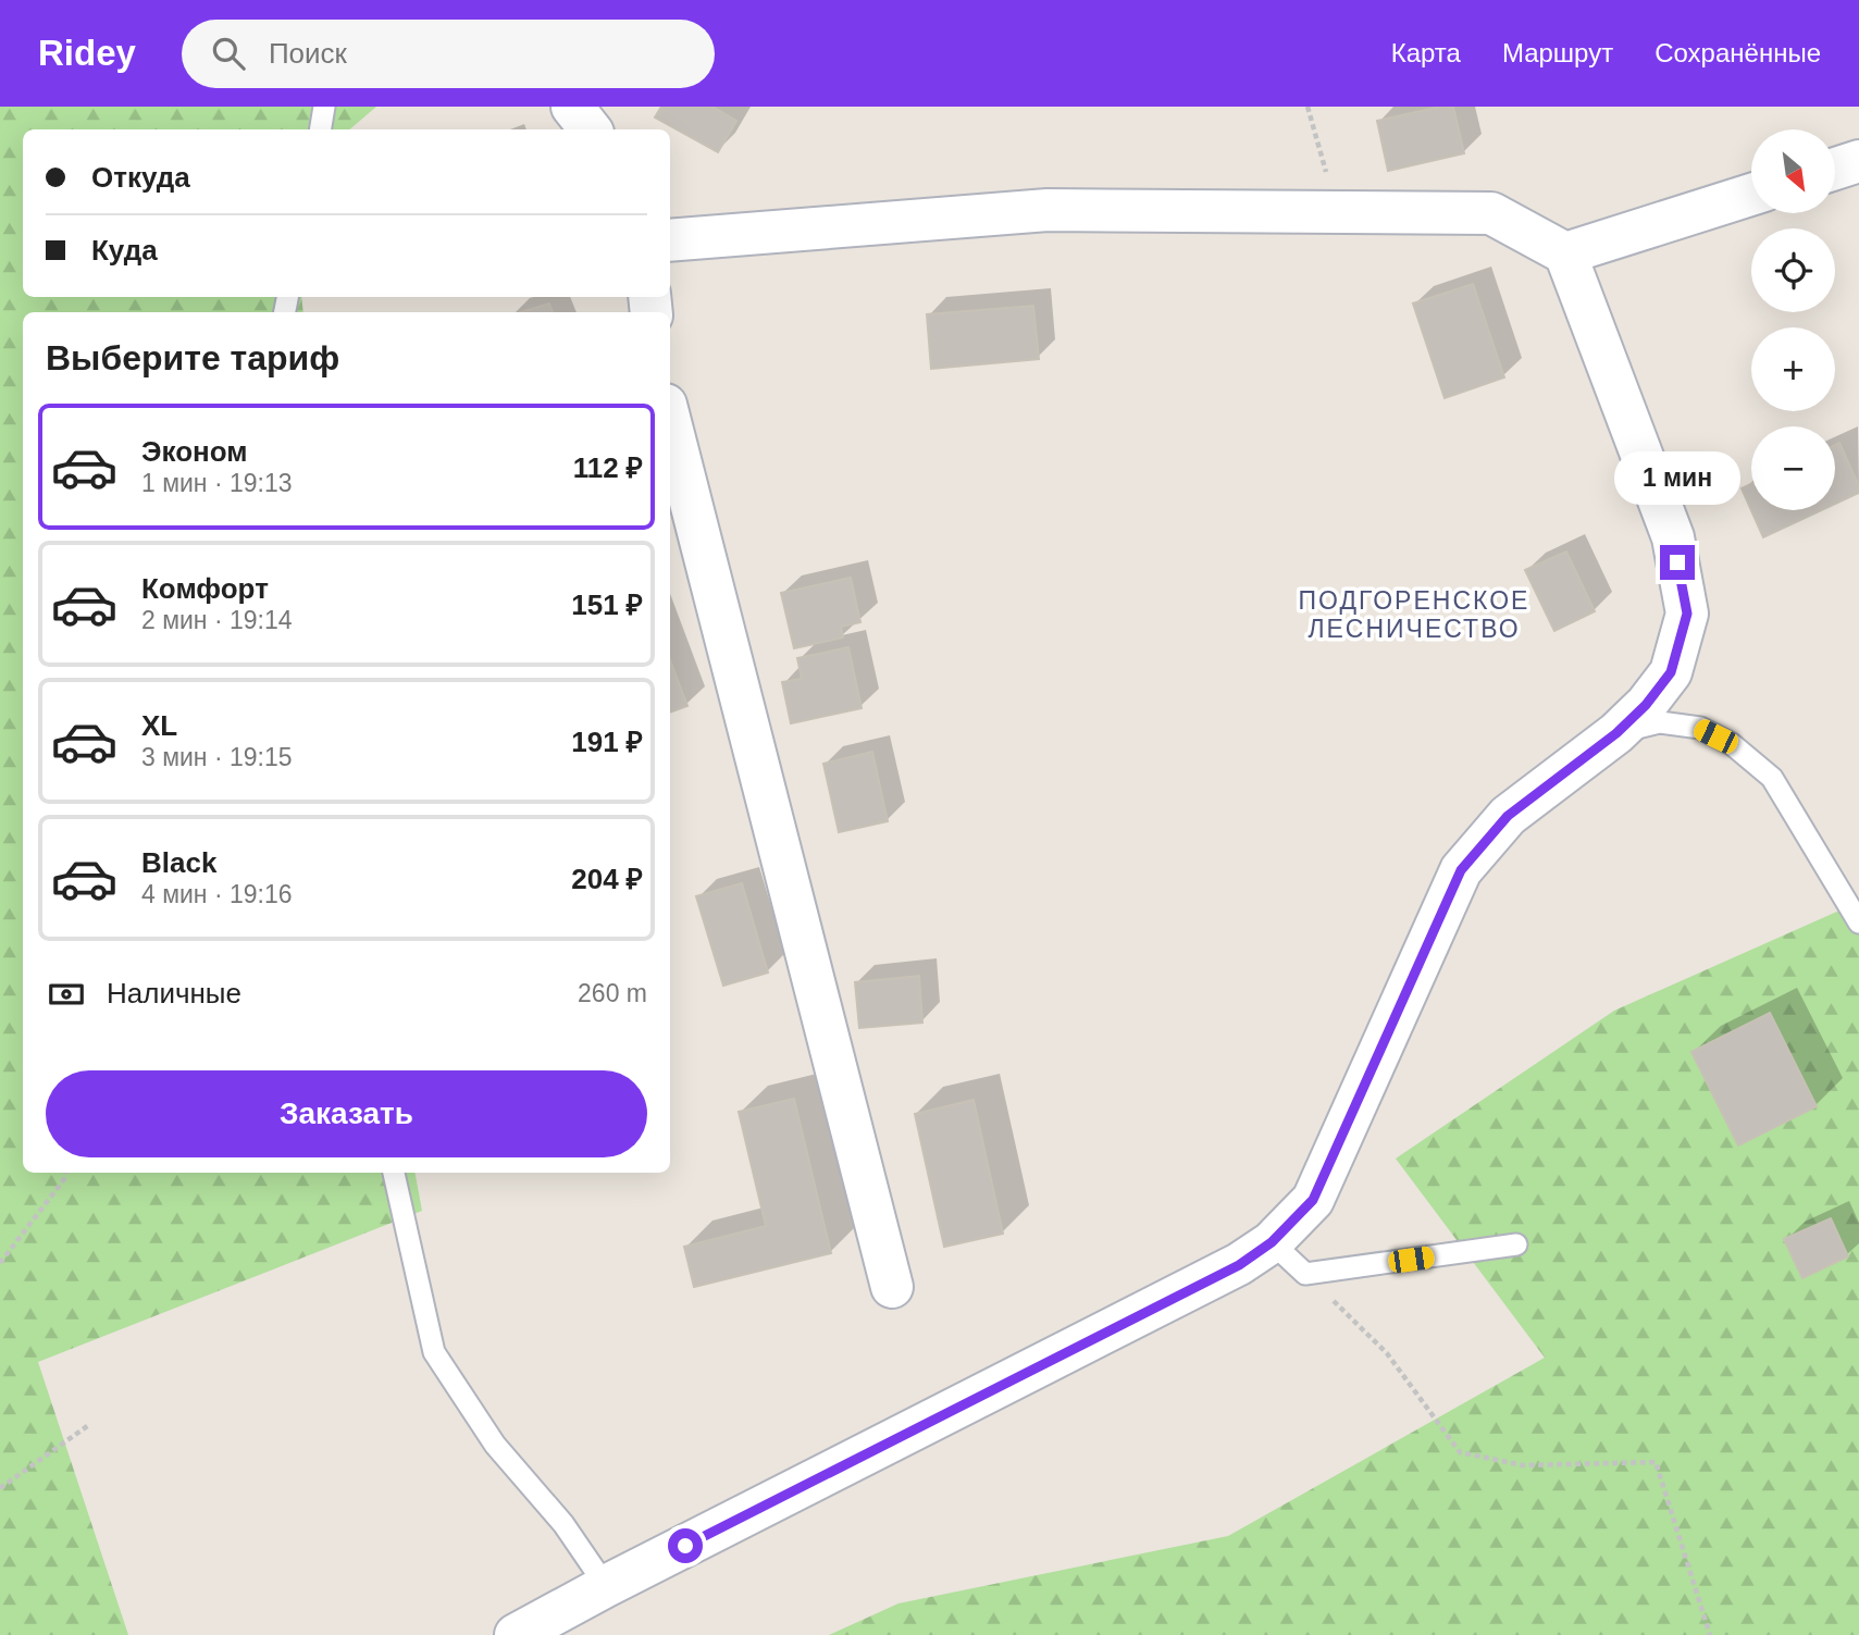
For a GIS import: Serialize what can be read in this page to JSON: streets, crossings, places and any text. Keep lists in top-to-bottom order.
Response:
{
  "districts": ["ПОДГОРЕНСКОЕ ЛЕСНИЧЕСТВО"],
  "north": "bottom right",
  "page": {
    "header": "Ridey",
    "search": "Поиск",
    "nav": ["Карта", "Маршрут", "Сохранённые"],
    "map_buttons": ["+", "−"],
    "banner": ["Откуда", "Куда"],
    "heading": "Выберите тариф",
    "list": [
      {
        "name": "Эконом",
        "note": "1 мин · 19:13",
        "value": "112 ₽"
      },
      {
        "name": "Комфорт",
        "note": "2 мин · 19:14",
        "value": "151 ₽"
      },
      {
        "name": "XL",
        "note": "3 мин · 19:15",
        "value": "191 ₽"
      },
      {
        "name": "Black",
        "note": "4 мин · 19:16",
        "value": "204 ₽"
      }
    ],
    "bubble": "1 мин",
    "pay": ["Наличные", "260 m"],
    "buttons": "Заказать"
  }
}
